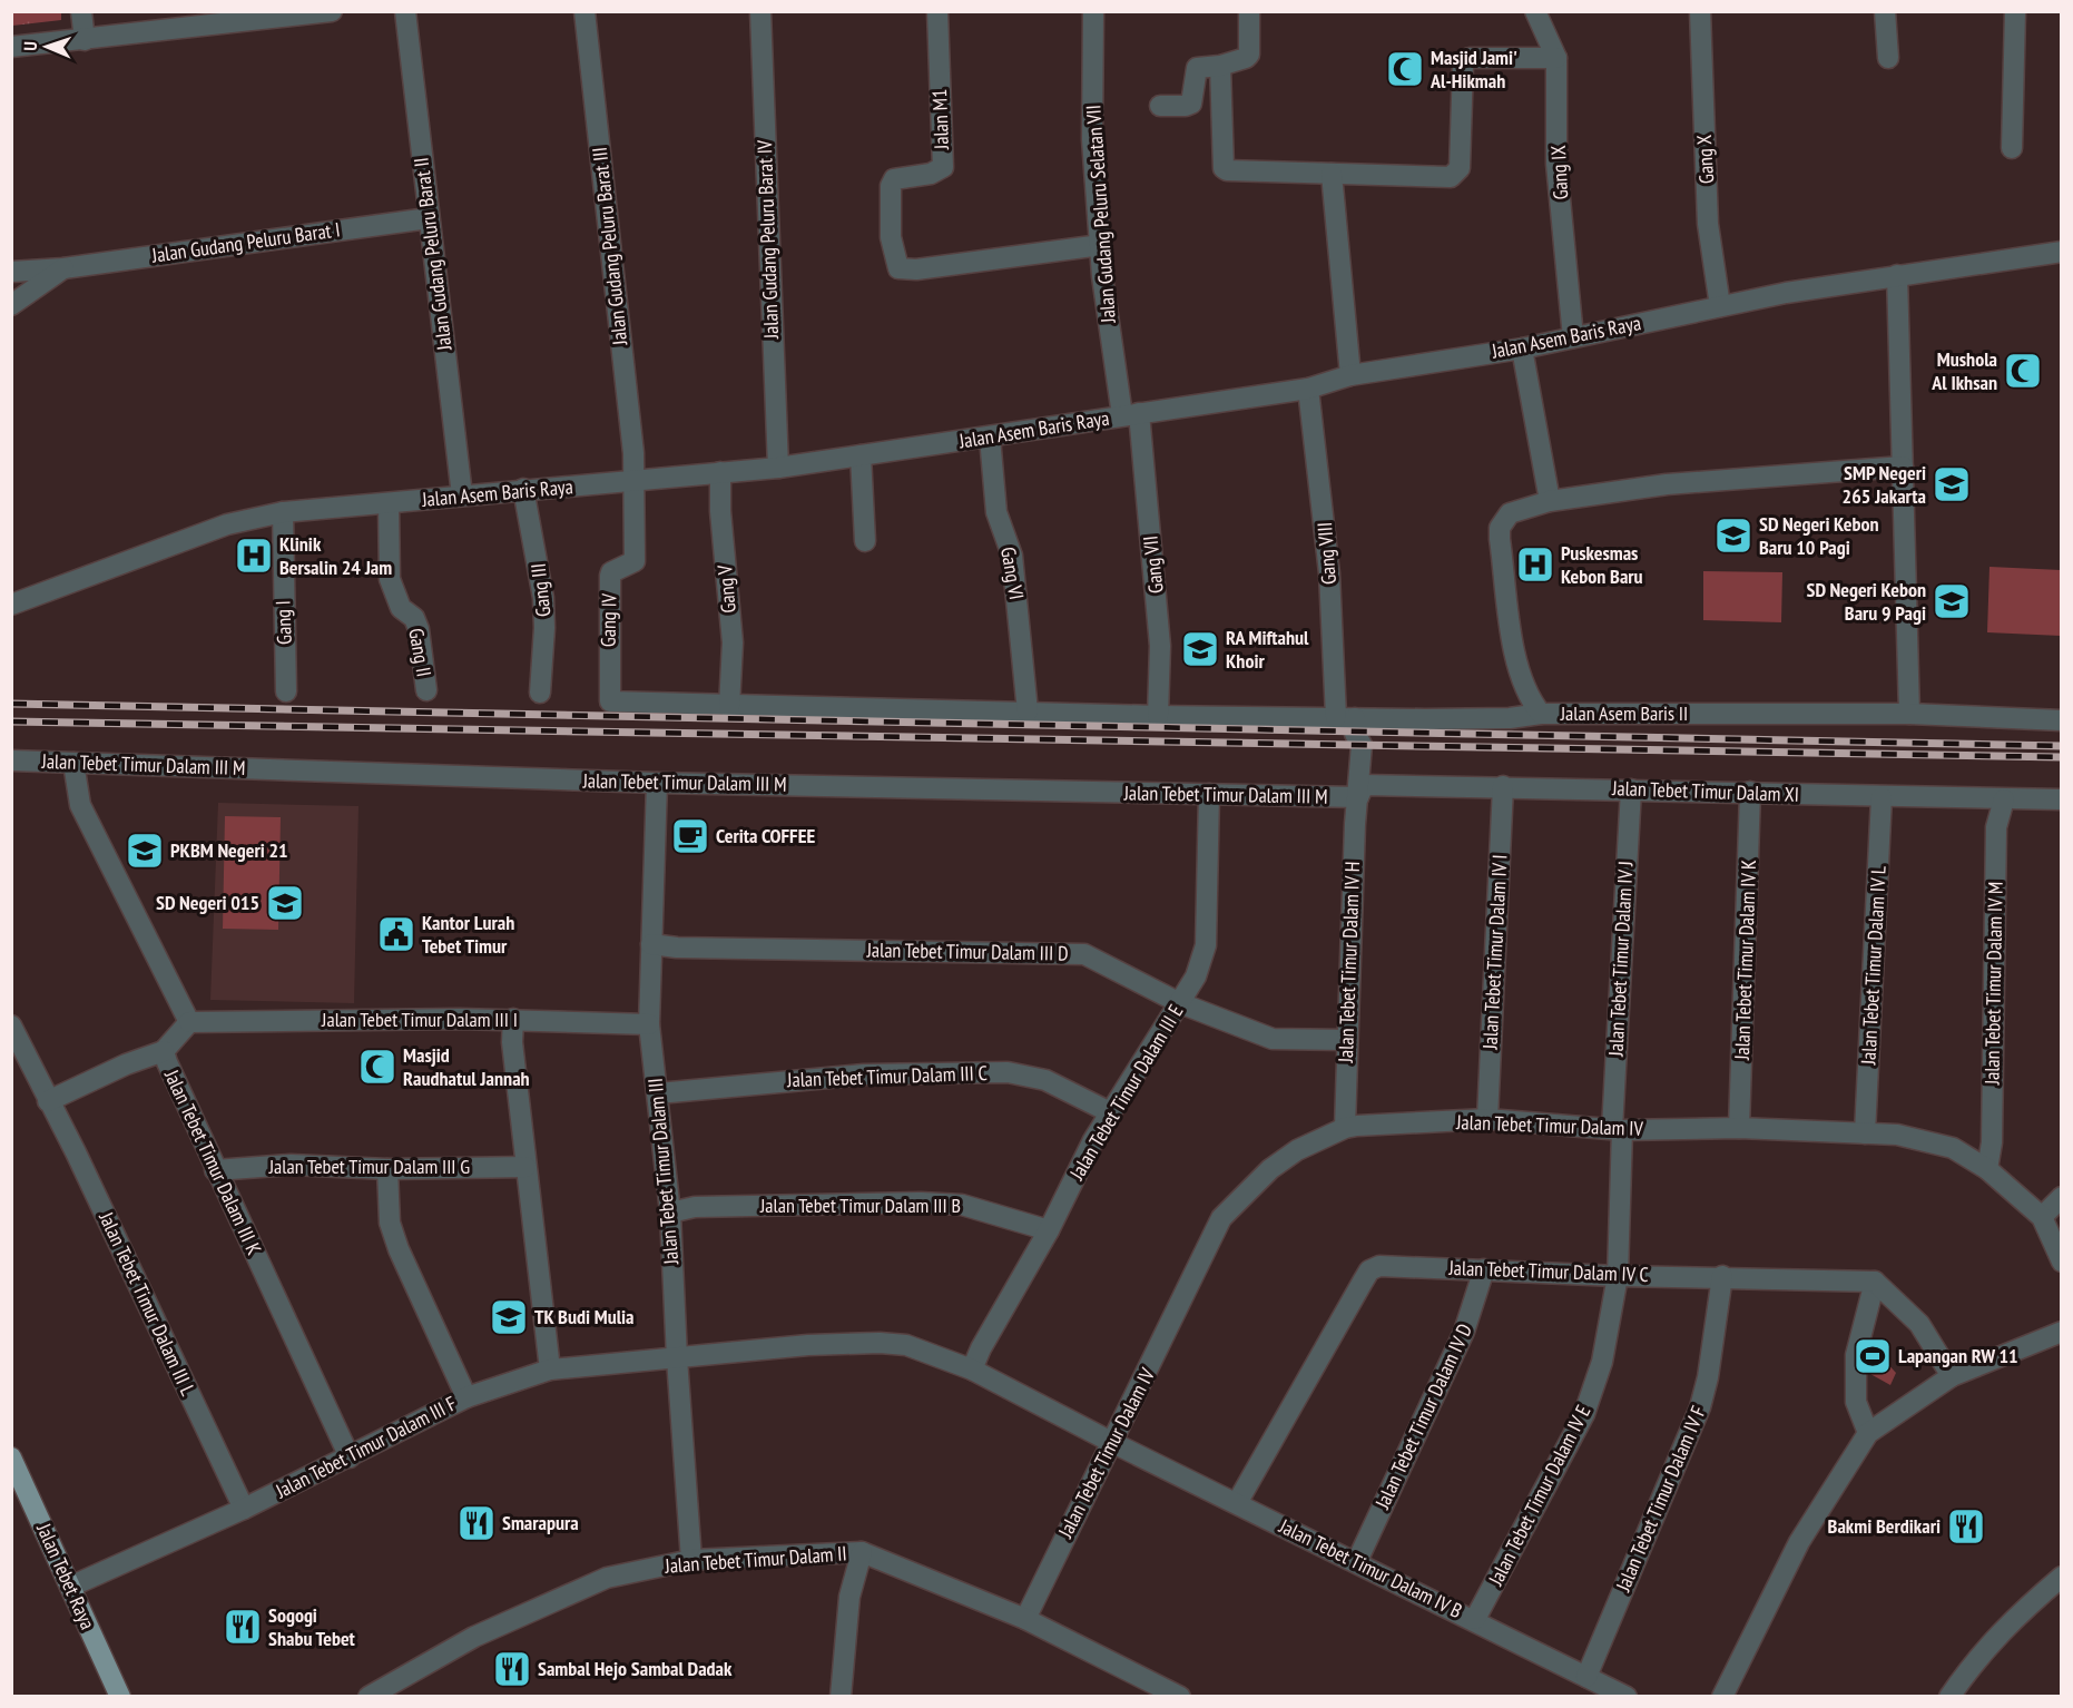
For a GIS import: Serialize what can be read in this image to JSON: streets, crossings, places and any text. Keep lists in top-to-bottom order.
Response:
{
  "streets": {
    "main road": ["Jalan Tebet Raya"],
    "street": [
      "Jalan M1",
      "Gang X",
      "Gang IX",
      "Jalan Gudang Peluru Selatan VII",
      "Jalan Gudang Peluru Barat IV",
      "Jalan Gudang Peluru Barat I",
      "Jalan Gudang Peluru Barat III",
      "Jalan Gudang Peluru Barat II",
      "Jalan Asem Baris Raya",
      "Gang VIII",
      "Gang VII",
      "Gang VI",
      "Gang V",
      "Gang III",
      "Gang IV",
      "Gang I",
      "Gang II",
      "Jalan Asem Baris II",
      "Jalan Tebet Timur Dalam III M",
      "Jalan Tebet Timur Dalam XI",
      "Jalan Tebet Timur Dalam III D",
      "Jalan Tebet Timur Dalam IV I",
      "Jalan Tebet Timur Dalam IV J",
      "Jalan Tebet Timur Dalam IV K",
      "Jalan Tebet Timur Dalam IV H",
      "Jalan Tebet Timur Dalam IV L",
      "Jalan Tebet Timur Dalam IV M",
      "Jalan Tebet Timur Dalam III I",
      "Jalan Tebet Timur Dalam III C",
      "Jalan Tebet Timur Dalam III E",
      "Jalan Tebet Timur Dalam IV",
      "Jalan Tebet Timur Dalam III K",
      "Jalan Tebet Timur Dalam III G",
      "Jalan Tebet Timur Dalam III",
      "Jalan Tebet Timur Dalam III B",
      "Jalan Tebet Timur Dalam IV C",
      "Jalan Tebet Timur Dalam III L",
      "Jalan Tebet Timur Dalam IV D",
      "Jalan Tebet Timur Dalam III F",
      "Jalan Tebet Timur Dalam IV E",
      "Jalan Tebet Timur Dalam IV F",
      "Jalan Tebet Timur Dalam II",
      "Jalan Tebet Timur Dalam IV B"
    ]
  },
  "crossings": [
    ["Jalan M1", "Jalan Gudang Peluru Selatan VII"],
    ["Gang X", "Jalan Asem Baris Raya"],
    ["Gang IX", "Jalan Asem Baris Raya"],
    ["Jalan Gudang Peluru Selatan VII", "Jalan Asem Baris Raya"],
    ["Jalan Gudang Peluru Selatan VII", "Gang VII"],
    ["Jalan Gudang Peluru Barat IV", "Jalan Asem Baris Raya"],
    ["Jalan Gudang Peluru Barat I", "Jalan Gudang Peluru Barat II"],
    ["Jalan Gudang Peluru Barat III", "Jalan Asem Baris Raya"],
    ["Jalan Gudang Peluru Barat III", "Gang IV"],
    ["Jalan Gudang Peluru Barat II", "Jalan Asem Baris Raya"],
    ["Jalan Asem Baris Raya", "Gang VIII"],
    ["Jalan Asem Baris Raya", "Gang VII"],
    ["Jalan Asem Baris Raya", "Gang VI"],
    ["Jalan Asem Baris Raya", "Gang V"],
    ["Jalan Asem Baris Raya", "Gang III"],
    ["Jalan Asem Baris Raya", "Gang IV"],
    ["Jalan Asem Baris Raya", "Gang I"],
    ["Jalan Asem Baris Raya", "Gang II"],
    ["Gang VIII", "Jalan Tebet Timur Dalam III M"],
    ["Gang VIII", "Jalan Tebet Timur Dalam XI"],
    ["Gang VIII", "Jalan Tebet Timur Dalam IV H"],
    ["Gang V", "Gang IV"],
    ["Jalan Tebet Timur Dalam III M", "Jalan Tebet Timur Dalam XI"],
    ["Jalan Tebet Timur Dalam III M", "Jalan Tebet Timur Dalam IV H"],
    ["Jalan Tebet Timur Dalam III M", "Jalan Tebet Timur Dalam III E"],
    ["Jalan Tebet Timur Dalam III M", "Jalan Tebet Timur Dalam III"],
    ["Jalan Tebet Timur Dalam XI", "Jalan Tebet Timur Dalam IV I"],
    ["Jalan Tebet Timur Dalam XI", "Jalan Tebet Timur Dalam IV J"],
    ["Jalan Tebet Timur Dalam XI", "Jalan Tebet Timur Dalam IV K"],
    ["Jalan Tebet Timur Dalam XI", "Jalan Tebet Timur Dalam IV H"],
    ["Jalan Tebet Timur Dalam XI", "Jalan Tebet Timur Dalam IV L"],
    ["Jalan Tebet Timur Dalam XI", "Jalan Tebet Timur Dalam IV M"],
    ["Jalan Tebet Timur Dalam III D", "Jalan Tebet Timur Dalam IV H"],
    ["Jalan Tebet Timur Dalam III D", "Jalan Tebet Timur Dalam III E"],
    ["Jalan Tebet Timur Dalam III D", "Jalan Tebet Timur Dalam III"],
    ["Jalan Tebet Timur Dalam IV I", "Jalan Tebet Timur Dalam IV"],
    ["Jalan Tebet Timur Dalam IV J", "Jalan Tebet Timur Dalam IV"],
    ["Jalan Tebet Timur Dalam IV J", "Jalan Tebet Timur Dalam IV E"],
    ["Jalan Tebet Timur Dalam IV K", "Jalan Tebet Timur Dalam IV"],
    ["Jalan Tebet Timur Dalam IV H", "Jalan Tebet Timur Dalam IV"],
    ["Jalan Tebet Timur Dalam IV L", "Jalan Tebet Timur Dalam IV"],
    ["Jalan Tebet Timur Dalam IV M", "Jalan Tebet Timur Dalam IV"],
    ["Jalan Tebet Timur Dalam III I", "Jalan Tebet Timur Dalam III K"],
    ["Jalan Tebet Timur Dalam III I", "Jalan Tebet Timur Dalam III"],
    ["Jalan Tebet Timur Dalam III C", "Jalan Tebet Timur Dalam III E"],
    ["Jalan Tebet Timur Dalam III C", "Jalan Tebet Timur Dalam III"],
    ["Jalan Tebet Timur Dalam III E", "Jalan Tebet Timur Dalam III B"],
    ["Jalan Tebet Timur Dalam III E", "Jalan Tebet Timur Dalam III F"],
    ["Jalan Tebet Timur Dalam III E", "Jalan Tebet Timur Dalam IV B"],
    ["Jalan Tebet Timur Dalam IV", "Jalan Tebet Timur Dalam IV E"],
    ["Jalan Tebet Timur Dalam IV", "Jalan Tebet Timur Dalam II"],
    ["Jalan Tebet Timur Dalam IV", "Jalan Tebet Timur Dalam IV B"],
    ["Jalan Tebet Timur Dalam III K", "Jalan Tebet Timur Dalam III G"],
    ["Jalan Tebet Timur Dalam III K", "Jalan Tebet Timur Dalam III F"],
    ["Jalan Tebet Timur Dalam III", "Jalan Tebet Timur Dalam III B"],
    ["Jalan Tebet Timur Dalam III", "Jalan Tebet Timur Dalam III F"],
    ["Jalan Tebet Timur Dalam III", "Jalan Tebet Timur Dalam II"],
    ["Jalan Tebet Timur Dalam IV C", "Jalan Tebet Timur Dalam IV D"],
    ["Jalan Tebet Timur Dalam IV C", "Jalan Tebet Timur Dalam IV E"],
    ["Jalan Tebet Timur Dalam IV C", "Jalan Tebet Timur Dalam IV F"],
    ["Jalan Tebet Timur Dalam IV C", "Jalan Tebet Timur Dalam IV B"],
    ["Jalan Tebet Timur Dalam III L", "Jalan Tebet Timur Dalam III F"],
    ["Jalan Tebet Timur Dalam IV D", "Jalan Tebet Timur Dalam IV B"],
    ["Jalan Tebet Timur Dalam III F", "Jalan Tebet Timur Dalam IV B"],
    ["Jalan Tebet Timur Dalam III F", "Jalan Tebet Raya"],
    ["Jalan Tebet Timur Dalam IV E", "Jalan Tebet Timur Dalam IV B"],
    ["Jalan Tebet Timur Dalam IV F", "Jalan Tebet Timur Dalam IV B"]
  ],
  "places": {
    "mosque": ["Masjid Jami' Al-Hikmah", "Mushola Al Ikhsan", "Masjid Raudhatul Jannah"],
    "school or university": [
      "SMP Negeri 265 Jakarta",
      "SD Negeri Kebon Baru 10 Pagi",
      "SD Negeri Kebon Baru 9 Pagi",
      "RA Miftahul Khoir",
      "PKBM Negeri 21",
      "SD Negeri 015",
      "TK Budi Mulia"
    ],
    "hospital": ["Klinik Bersalin 24 Jam", "Puskesmas Kebon Baru"],
    "cafe": ["Cerita COFFEE"],
    "public building": ["Kantor Lurah Tebet Timur"],
    "sports": ["Lapangan RW 11"],
    "restaurant": [
      "Smarapura",
      "Bakmi Berdikari",
      "Sogogi Shabu Tebet",
      "Sambal Hejo Sambal Dadak"
    ]
  },
  "north": "left"
}
